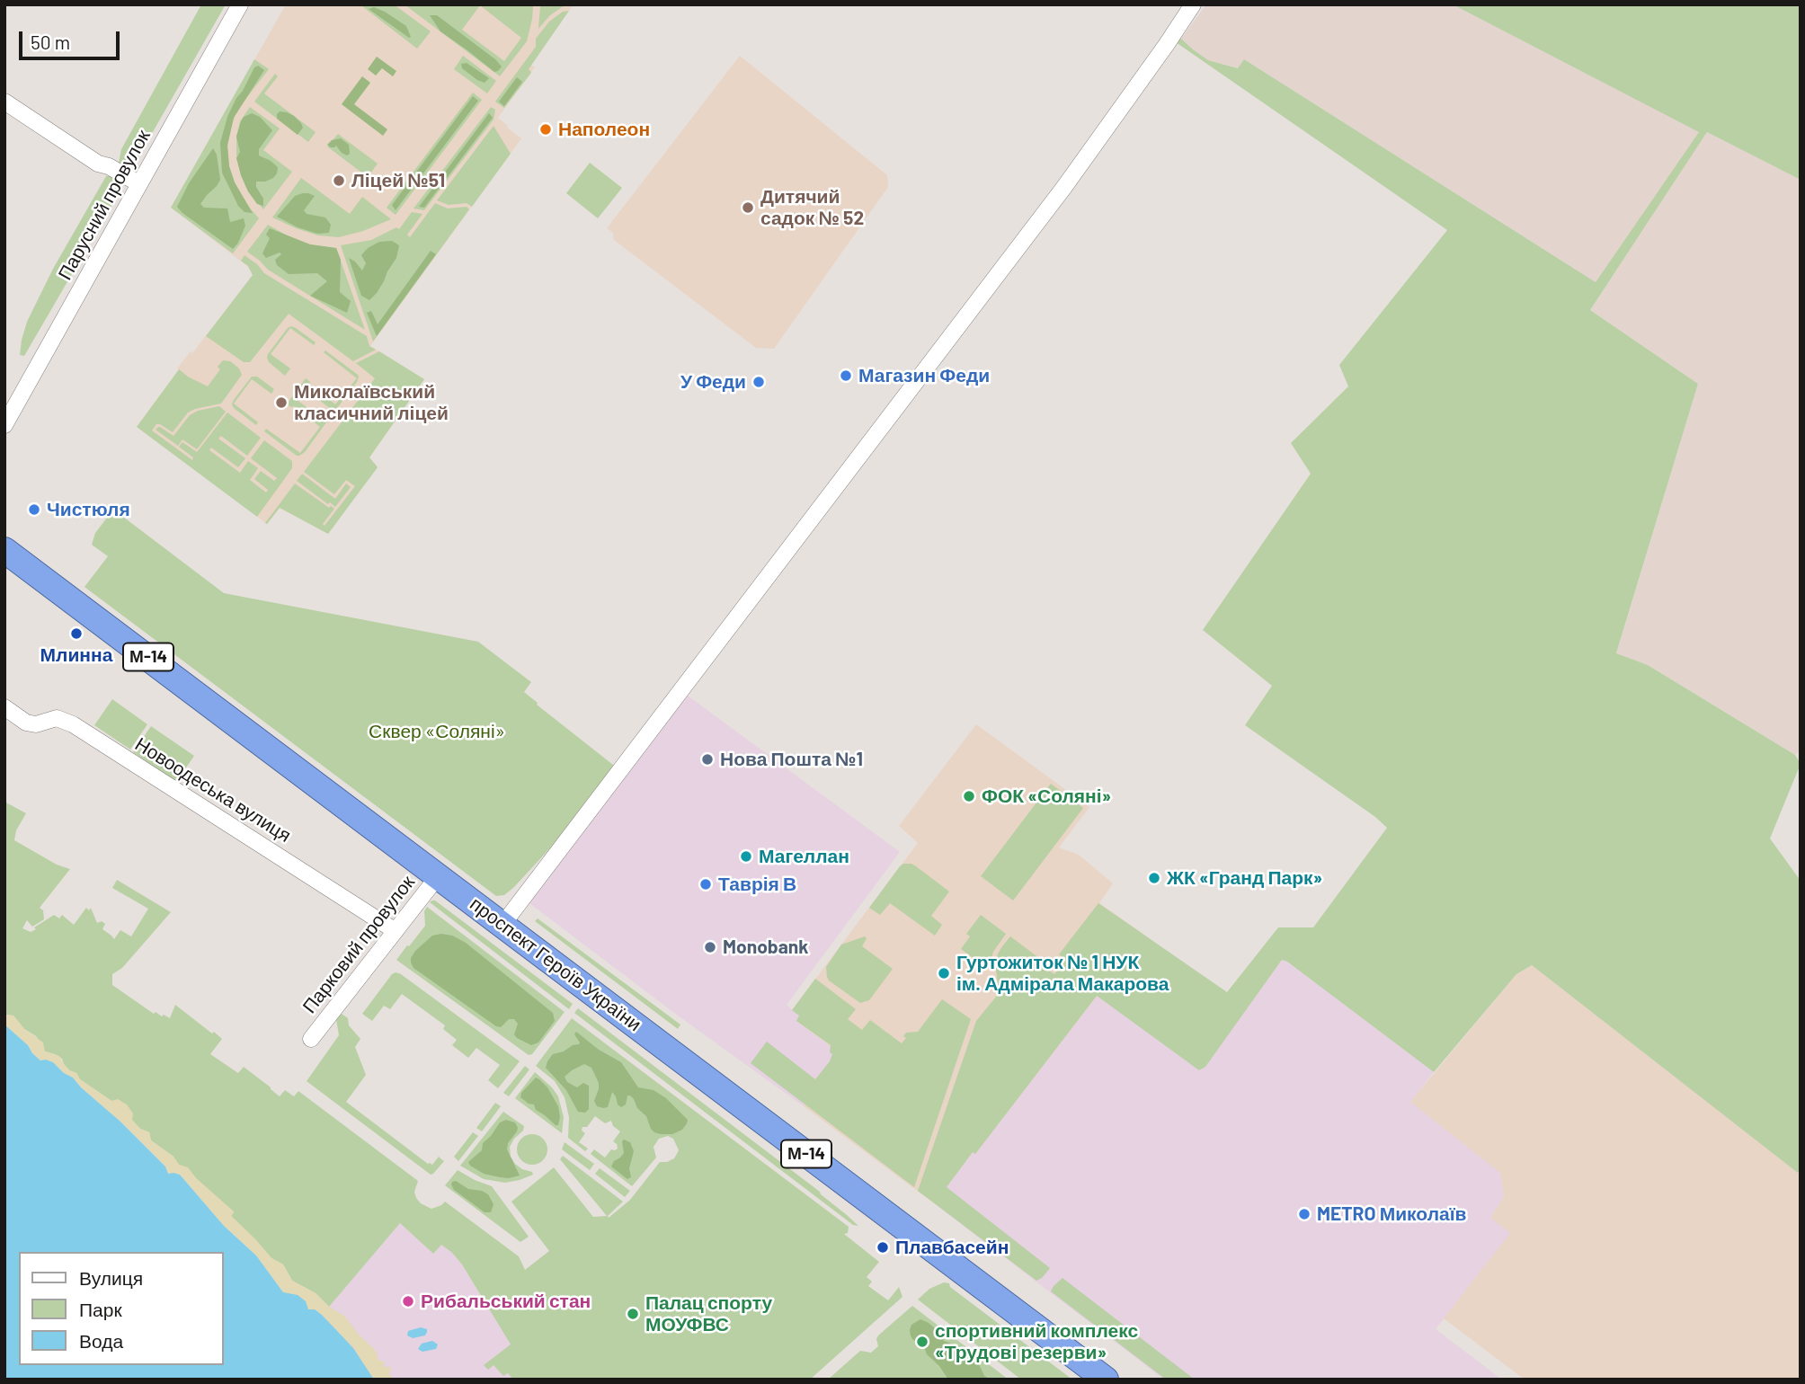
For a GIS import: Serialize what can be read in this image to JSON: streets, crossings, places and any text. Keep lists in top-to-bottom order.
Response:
{
  "streets": {
    "highway": ["М-14", "проспект Героїв України"],
    "street": ["Парусний провулок", "Новоодеська вулиця", "Парковий провулок"]
  },
  "crossings": [
    ["Новоодеська вулиця", "Парковий провулок"],
    ["Парковий провулок", "проспект Героїв України"]
  ],
  "parks": ["Сквер «Соляні»"],
  "places": [
    "Наполеон",
    "Ліцей №51",
    "Дитячий садок № 52",
    "Магазин Феди",
    "У Феди",
    "Миколаївський класичний ліцей",
    "Чистюля",
    "Млинна",
    "Нова Пошта №1",
    "ФОК «Соляні»",
    "Магеллан",
    "ЖК «Гранд Парк»",
    "Таврія В",
    "Monobank",
    "Гуртожиток № 1 НУК ім. Адмірала Макарова",
    "METRO Миколаїв",
    "Плавбасейн",
    "Рибальський стан",
    "Палац спорту МОУФВС",
    "спортивний комплекс «Трудові резерви»"
  ],
  "legend": ["Вулиця", "Парк", "Вода"],
  "scale_bar": "50 m"
}
